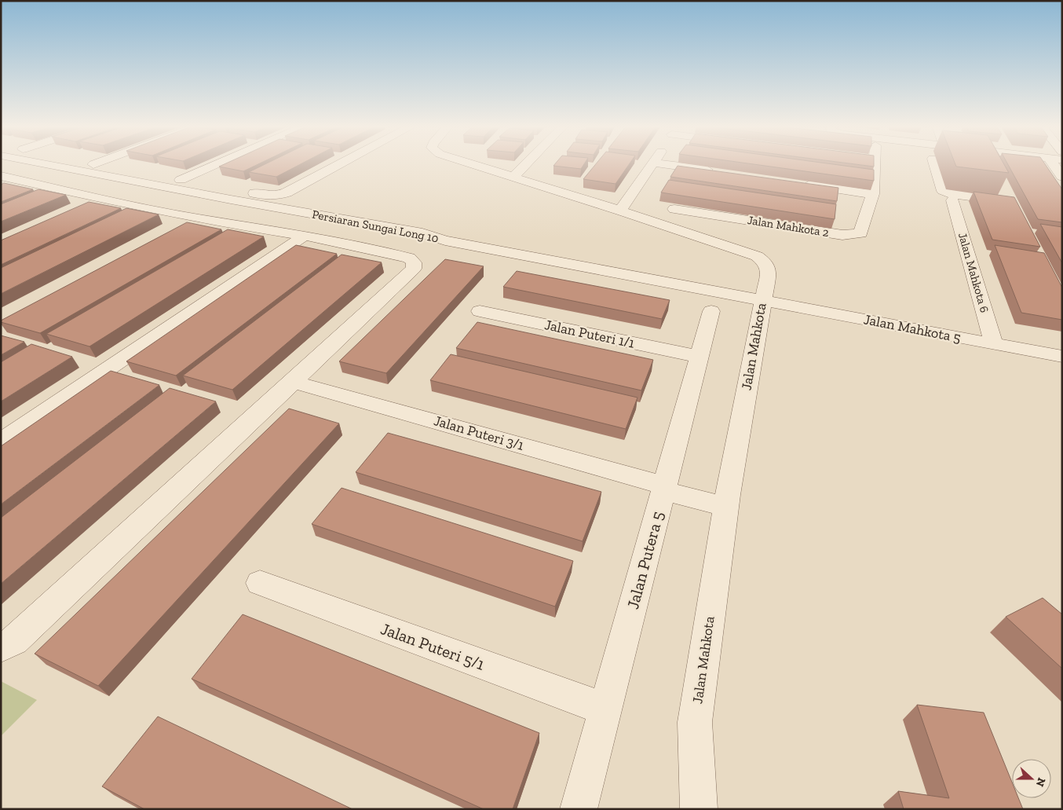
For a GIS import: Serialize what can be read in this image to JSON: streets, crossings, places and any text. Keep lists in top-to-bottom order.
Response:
{
  "streets": {
    "street": [
      "Persiaran Sungai Long 10",
      "Jalan Mahkota 2",
      "Jalan Mahkota 6",
      "Jalan Mahkota 5",
      "Jalan Puteri 1/1",
      "Jalan Mahkota",
      "Jalan Puteri 3/1",
      "Jalan Putera 5",
      "Jalan Puteri 5/1"
    ]
  },
  "crossings": [
    ["Persiaran Sungai Long 10", "Jalan Mahkota 5"],
    ["Persiaran Sungai Long 10", "Jalan Mahkota"],
    ["Jalan Mahkota 6", "Jalan Mahkota 5"],
    ["Jalan Mahkota 5", "Jalan Mahkota"],
    ["Jalan Puteri 1/1", "Jalan Putera 5"],
    ["Jalan Mahkota", "Jalan Puteri 3/1"],
    ["Jalan Puteri 3/1", "Jalan Putera 5"],
    ["Jalan Putera 5", "Jalan Puteri 5/1"]
  ],
  "north": "right"
}
